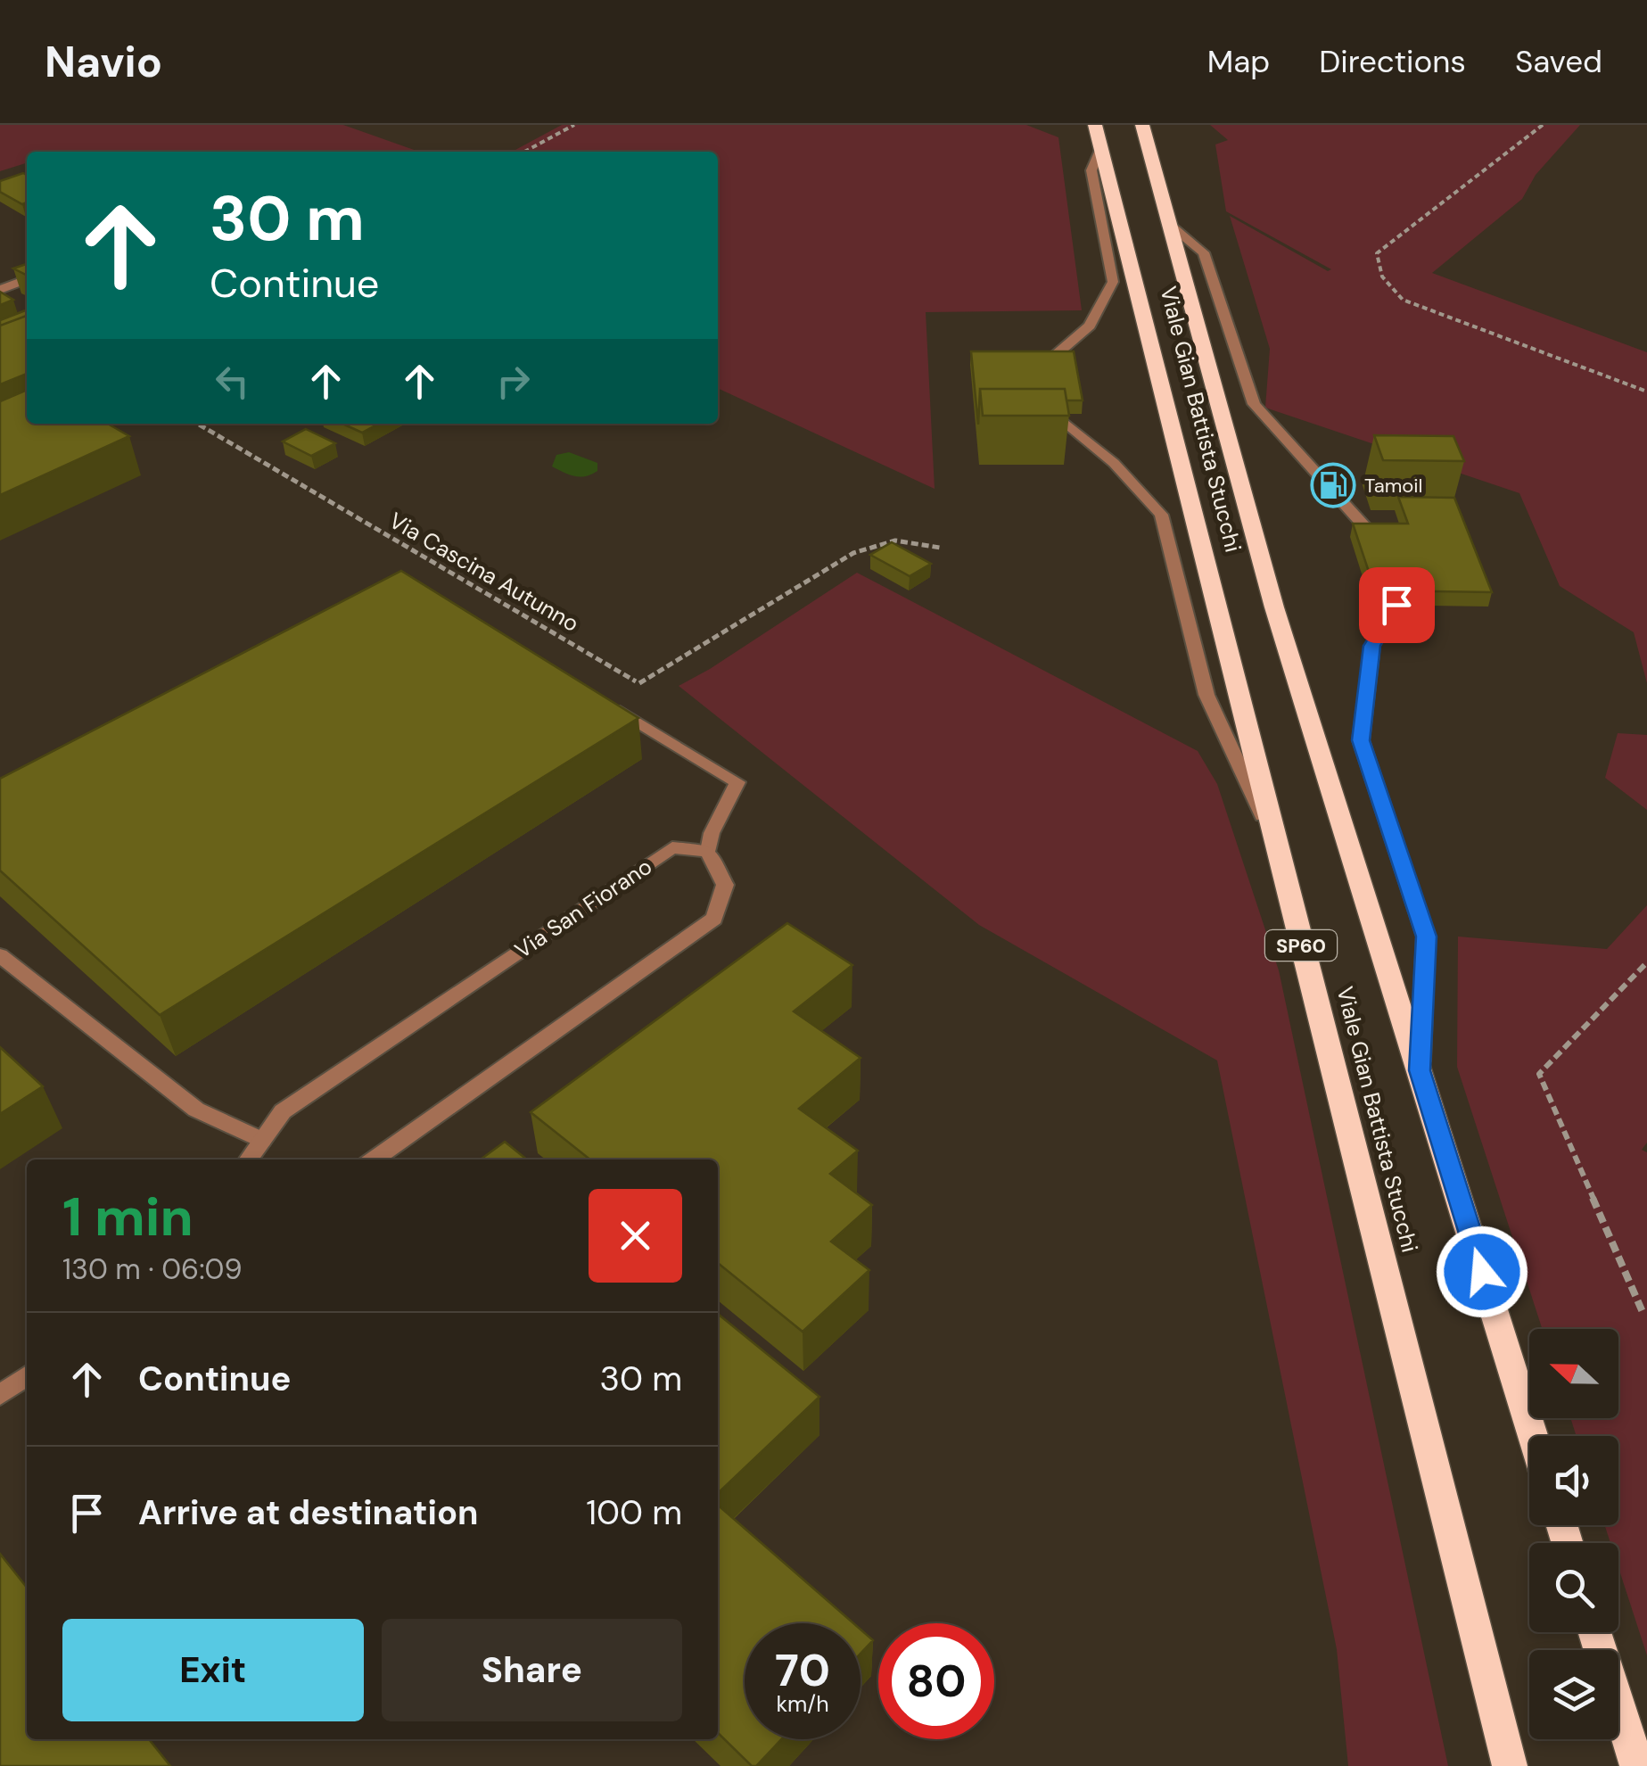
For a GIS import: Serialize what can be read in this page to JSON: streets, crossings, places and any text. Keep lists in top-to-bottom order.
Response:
{
  "streets": {
    "highway": ["Viale Gian Battista Stucchi", "SP60"],
    "street": ["Via San Fiorano"],
    "path": ["Via Cascina Autunno"]
  },
  "places": {
    "fuel station": ["Tamoil"]
  },
  "north": "left",
  "page": {
    "header": "Navio",
    "nav": ["Map", "Directions", "Saved"],
    "turn": ["30 m", "Continue"],
    "heading": ["1 min", "130 m · 06:09"],
    "list": [
      {
        "name": "Continue",
        "value": "30 m"
      },
      {
        "name": "Arrive at destination",
        "value": "100 m"
      }
    ],
    "buttons": ["Exit", "Share"],
    "speed": "70 km/h",
    "limit": "80"
  }
}
